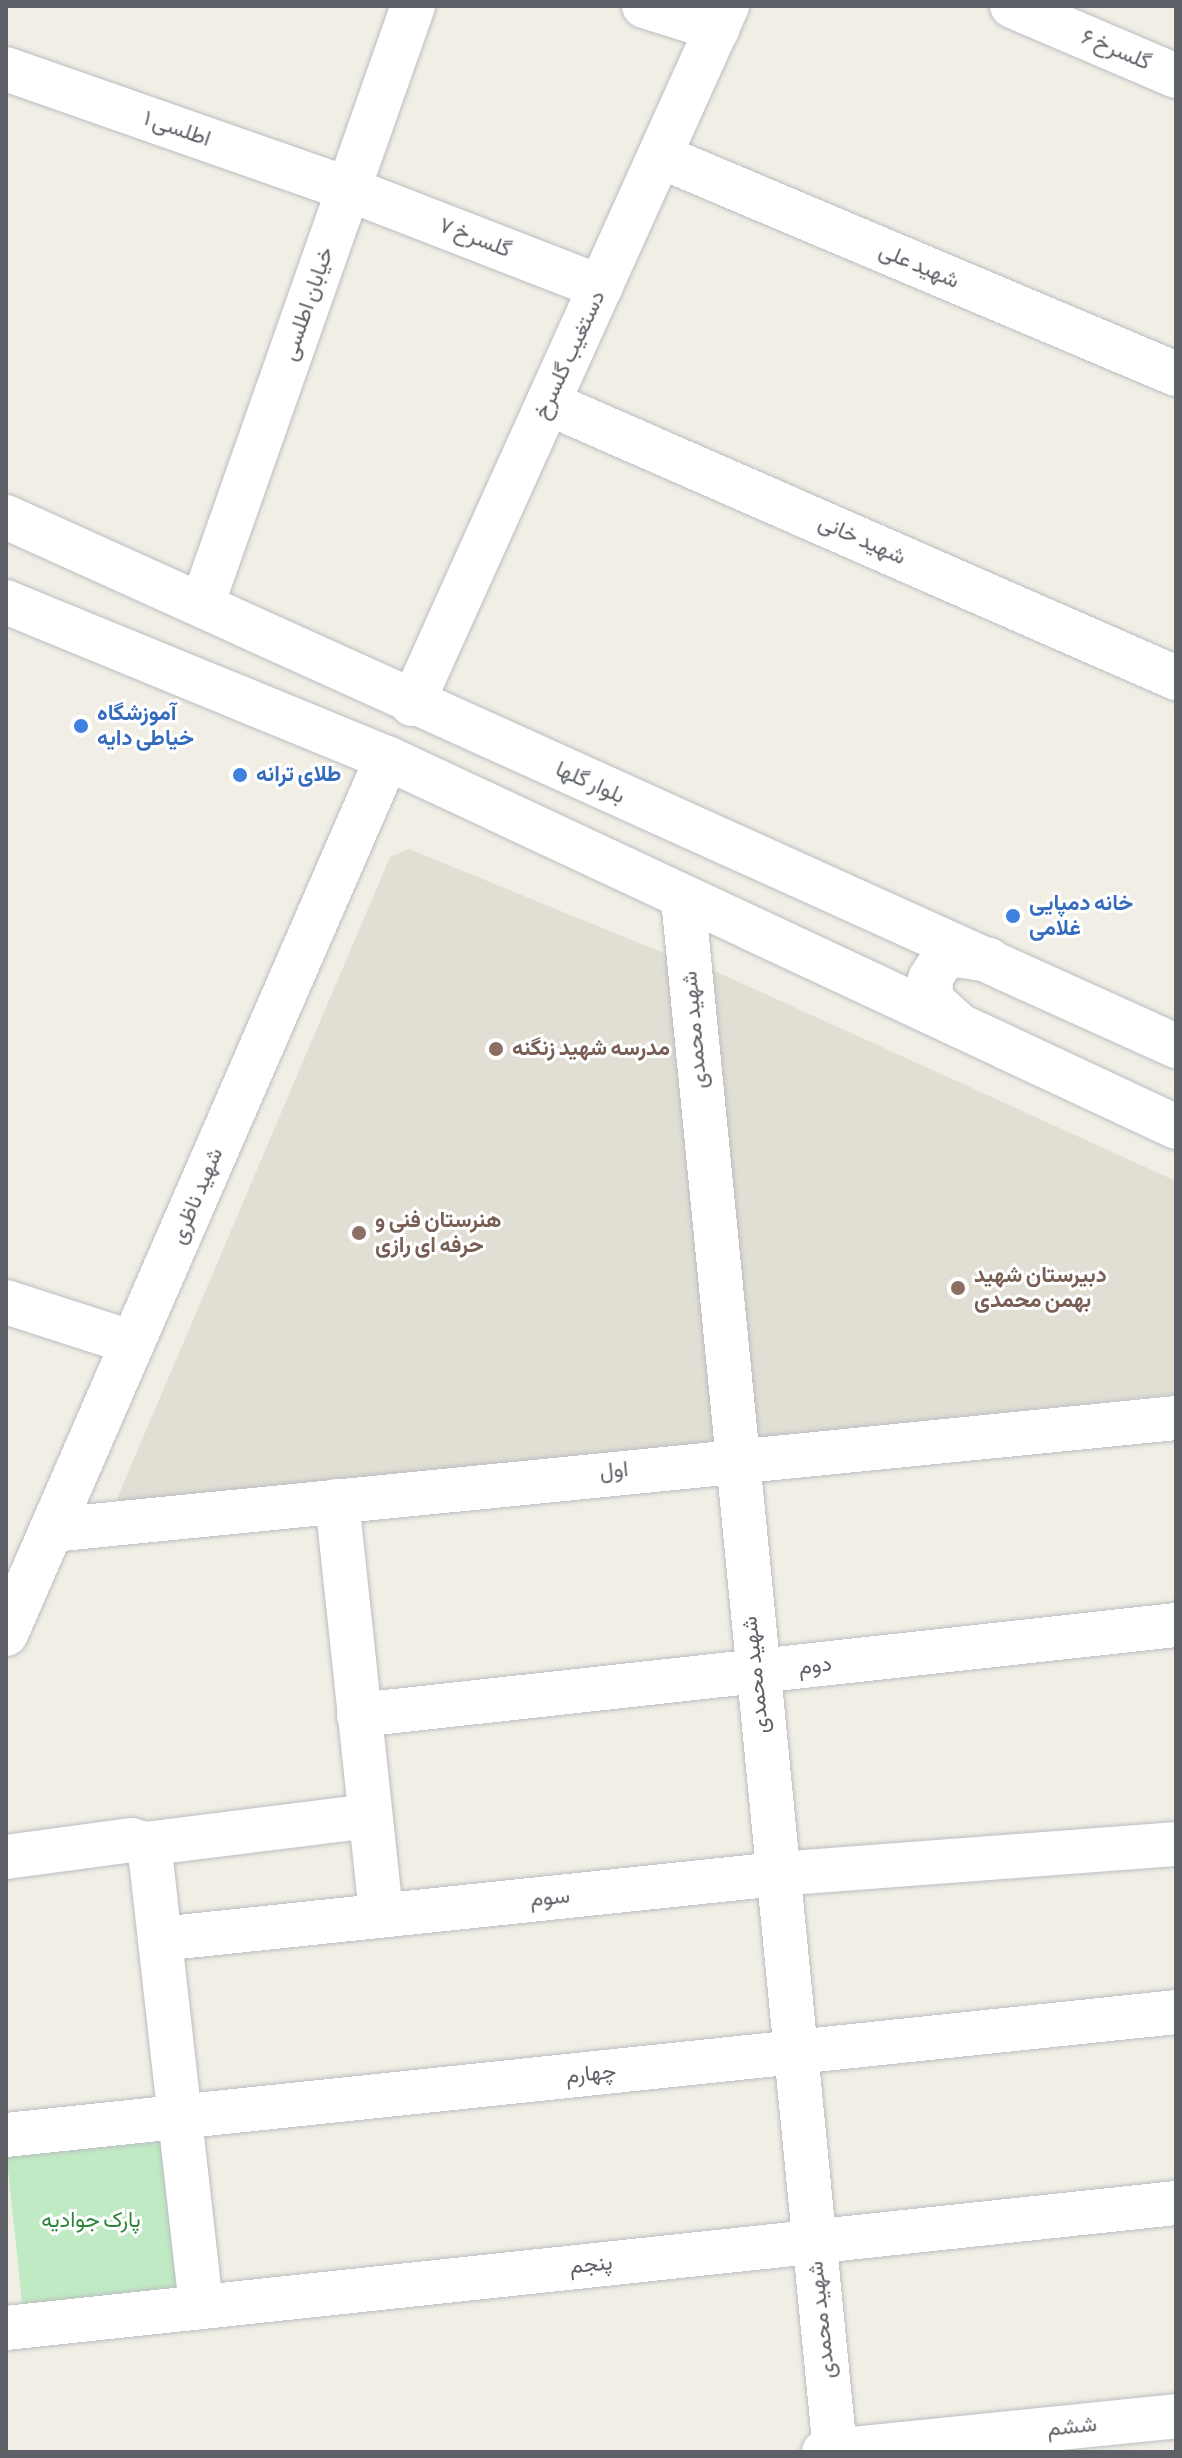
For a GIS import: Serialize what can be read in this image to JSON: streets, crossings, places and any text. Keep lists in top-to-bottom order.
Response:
{
  "streets": {
    "street": [
      "گلسرخ ۶",
      "اطلسی ۱",
      "گلسرخ ۷",
      "شهید علی",
      "خیابان اطلسی",
      "دستغیب گلسرخ",
      "شهید خانی",
      "بلوار گلها",
      "شهید محمدی",
      "شهید ناظری",
      "اول",
      "دوم",
      "سوم",
      "چهارم",
      "پنجم",
      "ششم"
    ]
  },
  "crossings": [
    ["اطلسی ۱", "گلسرخ ۷"],
    ["اطلسی ۱", "خیابان اطلسی"],
    ["گلسرخ ۷", "خیابان اطلسی"],
    ["گلسرخ ۷", "دستغیب گلسرخ"],
    ["شهید علی", "دستغیب گلسرخ"],
    ["خیابان اطلسی", "بلوار گلها"],
    ["دستغیب گلسرخ", "شهید خانی"],
    ["دستغیب گلسرخ", "بلوار گلها"],
    ["شهید محمدی", "اول"],
    ["شهید محمدی", "دوم"],
    ["شهید محمدی", "سوم"],
    ["شهید محمدی", "چهارم"],
    ["شهید محمدی", "پنجم"],
    ["شهید محمدی", "ششم"],
    ["شهید ناظری", "اول"]
  ],
  "parks": ["پارک جوادیه"],
  "places": [
    "آموزشگاه خیاطی دایه",
    "طلای ترانه",
    "خانه دمپایی غلامی",
    "مدرسه شهید زنگنه",
    "هنرستان فنی و حرفه ای رازی",
    "دبیرستان شهید بهمن محمدی"
  ]
}
